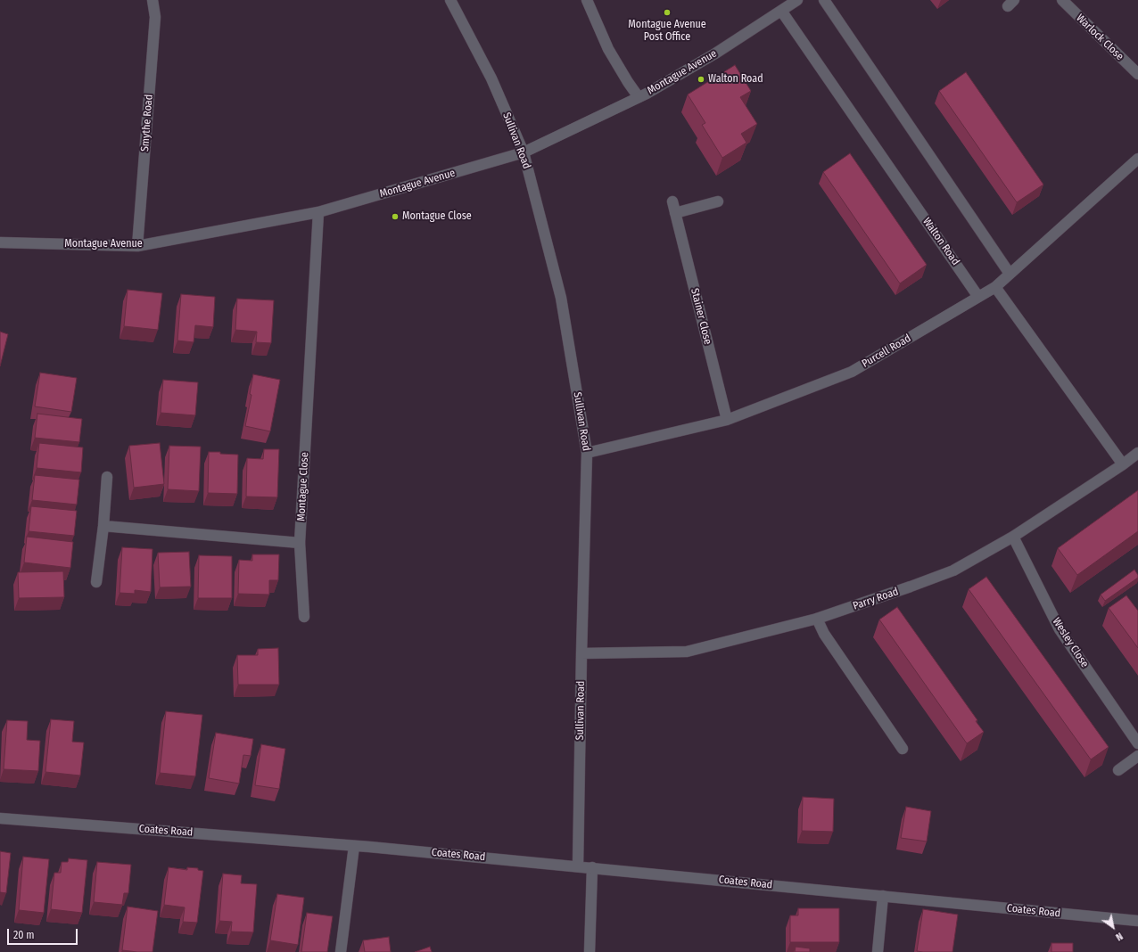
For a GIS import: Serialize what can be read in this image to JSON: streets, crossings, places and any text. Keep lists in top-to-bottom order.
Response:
{
  "streets": {
    "street": [
      "Warlock Close",
      "Montague Avenue",
      "Smythe Road",
      "Sullivan Road",
      "Walton Road",
      "Stainer Close",
      "Purcell Road",
      "Montague Close",
      "Parry Road",
      "Wesley Close",
      "Coates Road"
    ]
  },
  "crossings": [
    ["Montague Avenue", "Smythe Road"],
    ["Montague Avenue", "Sullivan Road"],
    ["Montague Avenue", "Walton Road"],
    ["Montague Avenue", "Montague Close"],
    ["Sullivan Road", "Purcell Road"],
    ["Sullivan Road", "Parry Road"],
    ["Sullivan Road", "Coates Road"],
    ["Walton Road", "Purcell Road"],
    ["Stainer Close", "Purcell Road"],
    ["Parry Road", "Wesley Close"]
  ],
  "places": ["Montague Avenue Post Office", "Walton Road", "Montague Close"],
  "scale_bar": "20 m",
  "north": "bottom right"
}
